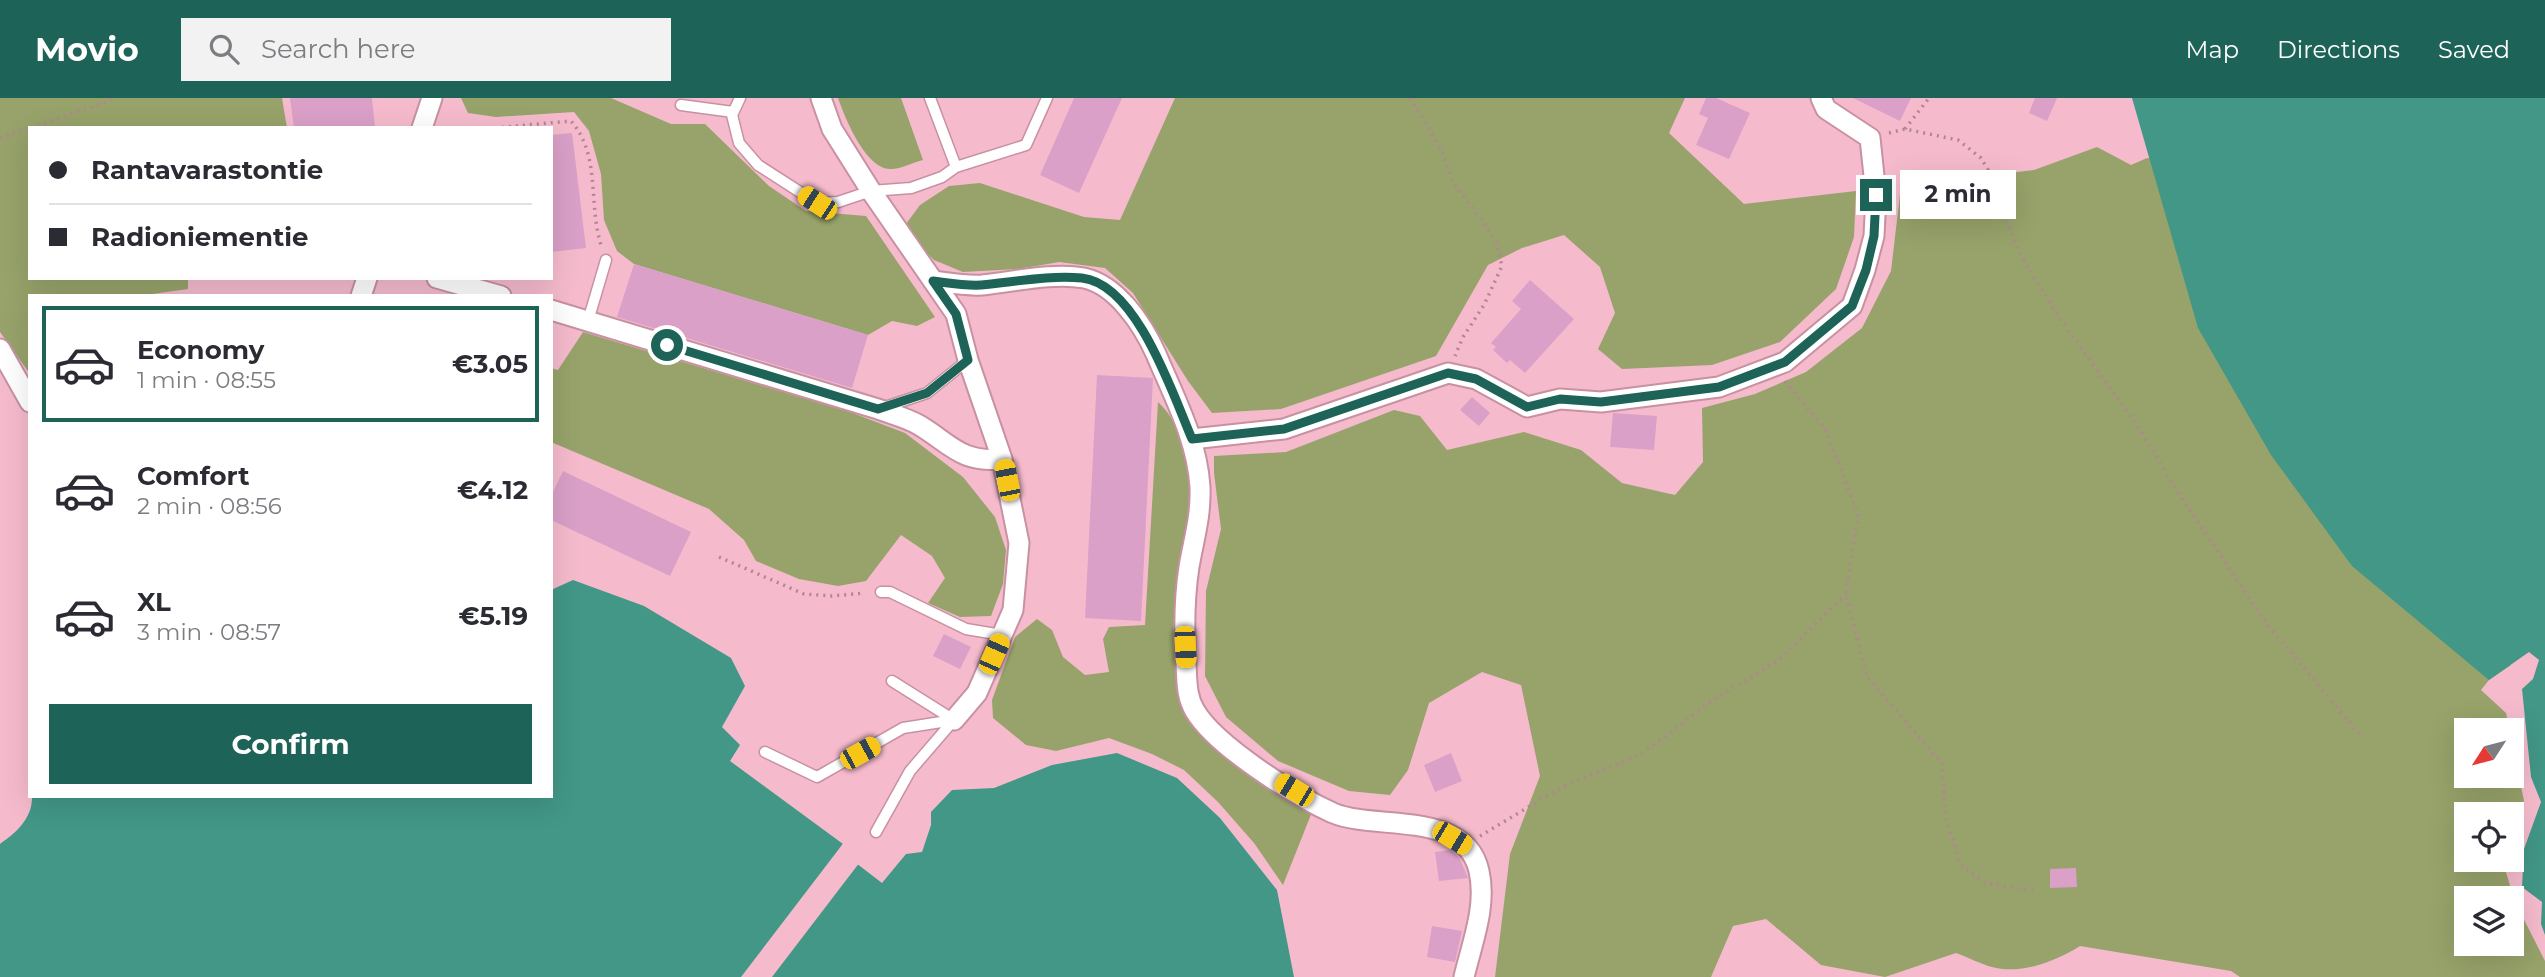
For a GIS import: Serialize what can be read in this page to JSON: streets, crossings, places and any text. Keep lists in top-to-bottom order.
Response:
{
  "north": "bottom left",
  "page": {
    "header": "Movio",
    "search": "Search here",
    "nav": ["Map", "Directions", "Saved"],
    "banner": ["Rantavarastontie", "Radioniementie"],
    "bubble": "2 min",
    "list": [
      {
        "name": "Economy",
        "note": "1 min · 08:55",
        "value": "€3.05"
      },
      {
        "name": "Comfort",
        "note": "2 min · 08:56",
        "value": "€4.12"
      },
      {
        "name": "XL",
        "note": "3 min · 08:57",
        "value": "€5.19"
      }
    ],
    "buttons": "Confirm"
  }
}
